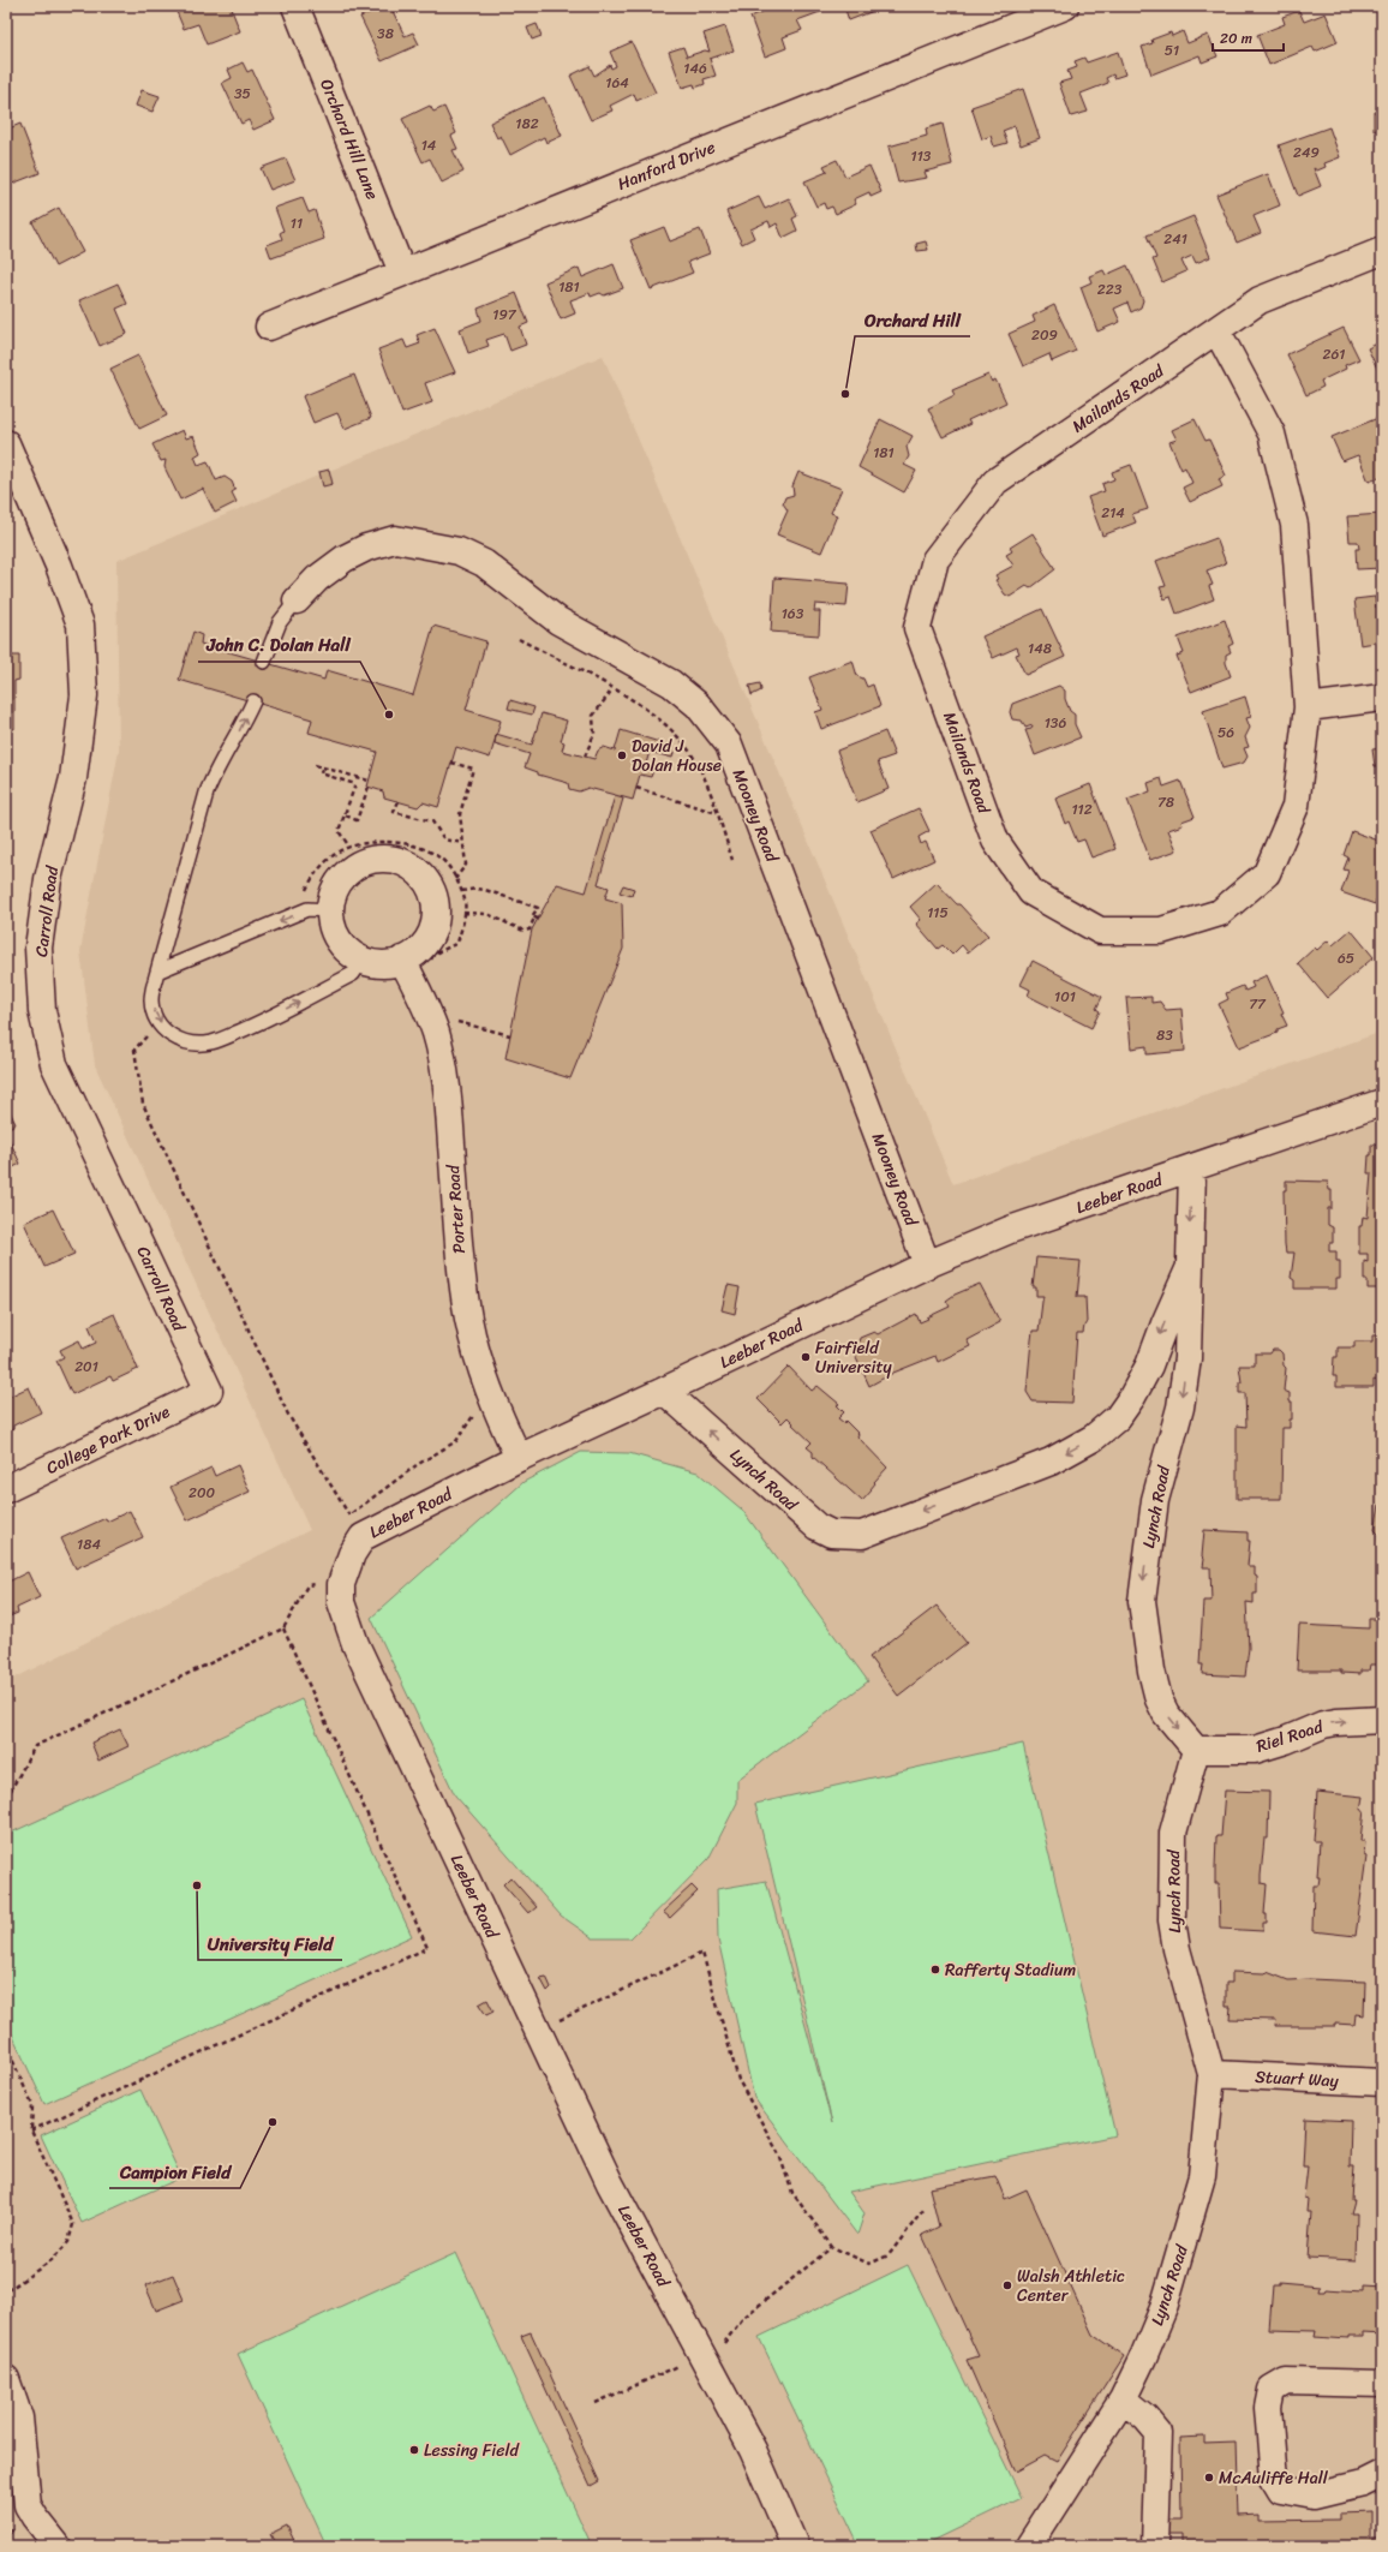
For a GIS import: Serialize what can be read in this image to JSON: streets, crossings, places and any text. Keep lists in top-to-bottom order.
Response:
{
  "streets": {
    "street": [
      "Orchard Hill Lane",
      "Hanford Drive",
      "Mailands Road",
      "Mooney Road",
      "Carroll Road",
      "Leeber Road",
      "Porter Road",
      "College Park Drive",
      "Lynch Road",
      "Riel Road",
      "Stuart Way"
    ]
  },
  "crossings": [
    ["Orchard Hill Lane", "Hanford Drive"],
    ["Mooney Road", "Leeber Road"],
    ["Carroll Road", "College Park Drive"],
    ["Leeber Road", "Porter Road"],
    ["Leeber Road", "Lynch Road"],
    ["Lynch Road", "Riel Road"],
    ["Lynch Road", "Stuart Way"]
  ],
  "one_way": ["Riel Road"],
  "places": [
    "Orchard Hill",
    "John C. Dolan Hall",
    "David J Dolan House",
    "Fairfield University",
    "University Field",
    "Rafferty Stadium",
    "Campion Field",
    "Walsh Athletic Center",
    "Lessing Field",
    "McAuliffe Hall"
  ],
  "house_numbers": [
    "38",
    "51",
    "146",
    "164",
    "35",
    "182",
    "14",
    "249",
    "113",
    "11",
    "241",
    "181",
    "223",
    "197",
    "209",
    "261",
    "181",
    "214",
    "163",
    "148",
    "136",
    "56",
    "78",
    "112",
    "115",
    "65",
    "101",
    "77",
    "83",
    "201",
    "200",
    "184"
  ],
  "scale_bar": "20 m"
}
